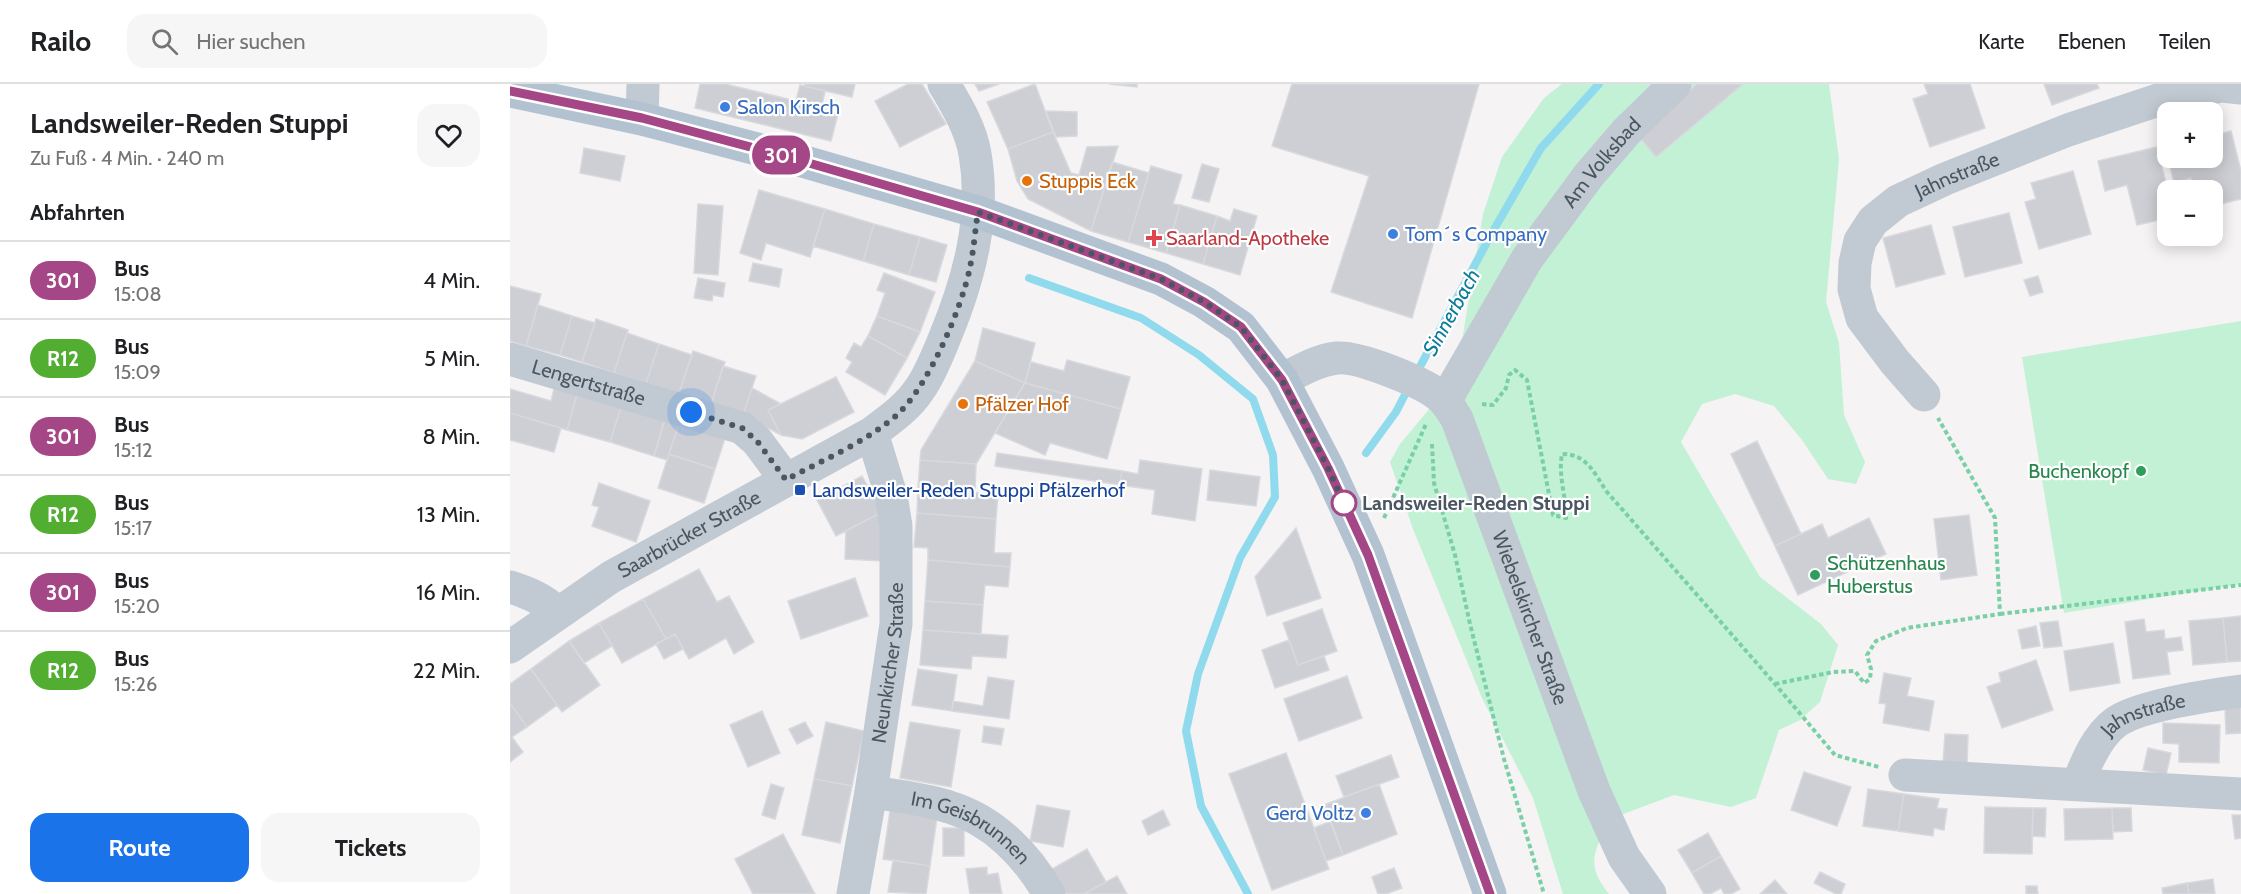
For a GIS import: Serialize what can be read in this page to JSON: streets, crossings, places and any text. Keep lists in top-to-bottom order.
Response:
{
  "streets": {
    "street": [
      "Am Volksbad",
      "Jahnstraße",
      "Lengertstraße",
      "Saarbrücker Straße",
      "Wiebelskircher Straße",
      "Neunkircher Straße",
      "Im Geisbrunnen"
    ]
  },
  "crossings": [
    ["Am Volksbad", "Wiebelskircher Straße"],
    ["Lengertstraße", "Saarbrücker Straße"],
    ["Saarbrücker Straße", "Neunkircher Straße"],
    ["Neunkircher Straße", "Im Geisbrunnen"]
  ],
  "water": ["Sinnerbach"],
  "places": {
    "other": [
      "Salon Kirsch",
      "Stuppis Eck",
      "Tom´s Company",
      "Pfälzer Hof",
      "Buchenkopf",
      "Landsweiler-Reden Stuppi",
      "Schützenhaus Huberstus",
      "Gerd Voltz"
    ],
    "health": ["Saarland-Apotheke"],
    "transit": ["Landsweiler-Reden Stuppi Pfälzerhof"]
  },
  "lines": ["bus line 301"],
  "page": {
    "header": "Railo",
    "search": "Hier suchen",
    "nav": ["Karte", "Ebenen", "Teilen"],
    "heading": [
      ["Landsweiler-Reden Stuppi", "Zu Fuß · 4 Min. · 240 m"],
      "Abfahrten"
    ],
    "on_map": "301",
    "map_buttons": ["+", "−"],
    "list": [
      {
        "mark": "301",
        "name": "Bus",
        "note": "15:08",
        "value": "4 Min."
      },
      {
        "mark": "R12",
        "name": "Bus",
        "note": "15:09",
        "value": "5 Min."
      },
      {
        "mark": "301",
        "name": "Bus",
        "note": "15:12",
        "value": "8 Min."
      },
      {
        "mark": "R12",
        "name": "Bus",
        "note": "15:17",
        "value": "13 Min."
      },
      {
        "mark": "301",
        "name": "Bus",
        "note": "15:20",
        "value": "16 Min."
      },
      {
        "mark": "R12",
        "name": "Bus",
        "note": "15:26",
        "value": "22 Min."
      }
    ],
    "buttons": ["Route", "Tickets"]
  }
}
